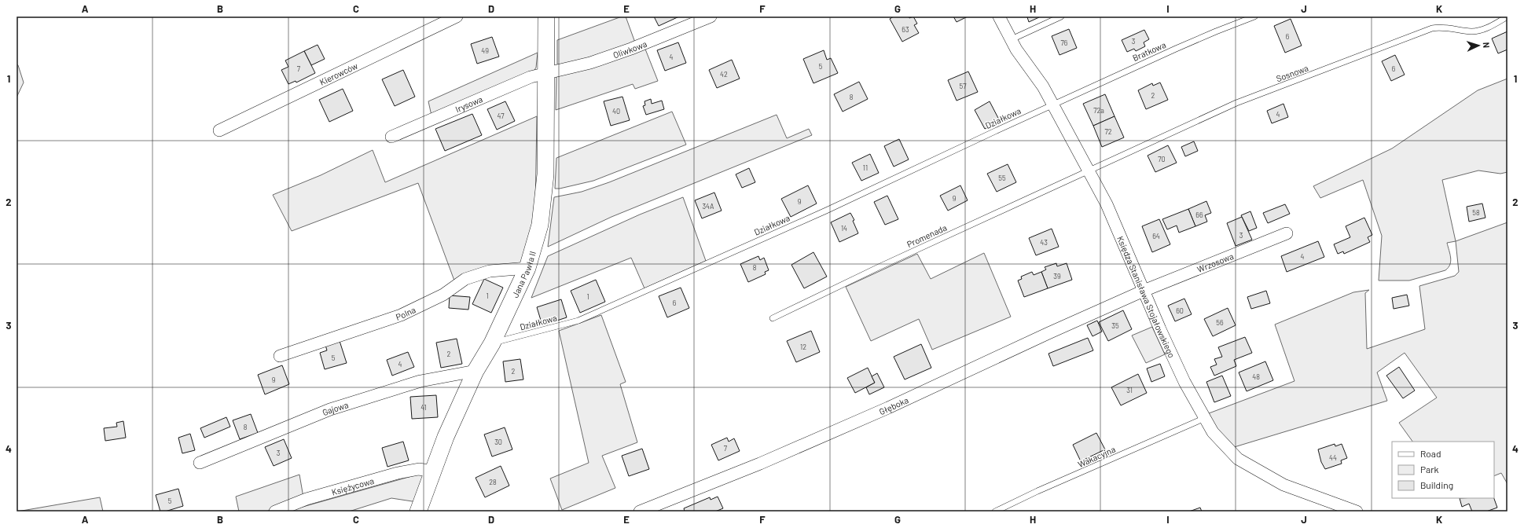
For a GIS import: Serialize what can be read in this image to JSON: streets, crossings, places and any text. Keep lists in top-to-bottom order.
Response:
{
  "streets": {
    "street": [
      "Oliwkowa",
      "Kierowców",
      "Irysowa",
      "Wrzosowa",
      "Jana Pawła II",
      "Księdza Stanisława Stojałowskiego",
      "Polna",
      "Głęboka",
      "Gajowa",
      "Księżycowa"
    ],
    "lane": [
      "Bratkowa",
      "Sosnowa",
      "Działkowa",
      "Promenada",
      "Wakacyjna"
    ]
  },
  "crossings": [
    ["Oliwkowa", "Irysowa"],
    ["Oliwkowa", "Jana Pawła II"],
    ["Bratkowa", "Działkowa"],
    ["Bratkowa", "Księdza Stanisława Stojałowskiego"],
    ["Sosnowa", "Promenada"],
    ["Sosnowa", "Księdza Stanisława Stojałowskiego"],
    ["Irysowa", "Jana Pawła II"],
    ["Działkowa", "Jana Pawła II"],
    ["Działkowa", "Księdza Stanisława Stojałowskiego"],
    ["Promenada", "Księdza Stanisława Stojałowskiego"],
    ["Wrzosowa", "Księdza Stanisława Stojałowskiego"],
    ["Wrzosowa", "Głęboka"],
    ["Jana Pawła II", "Polna"],
    ["Jana Pawła II", "Gajowa"],
    ["Jana Pawła II", "Księżycowa"],
    ["Księdza Stanisława Stojałowskiego", "Głęboka"],
    ["Księdza Stanisława Stojałowskiego", "Wakacyjna"]
  ],
  "house_numbers": [
    "63",
    "6",
    "3",
    "76",
    "49",
    "4",
    "5",
    "7",
    "6",
    "42",
    "57",
    "2",
    "8",
    "72a",
    "40",
    "4",
    "47",
    "72",
    "70",
    "11",
    "55",
    "9",
    "9",
    "34A",
    "58",
    "66",
    "14",
    "3",
    "64",
    "43",
    "4",
    "8",
    "39",
    "1",
    "1",
    "6",
    "60",
    "56",
    "35",
    "12",
    "2",
    "5",
    "4",
    "2",
    "48",
    "9",
    "31",
    "41",
    "8",
    "30",
    "7",
    "3",
    "44",
    "28",
    "5"
  ],
  "legend": ["Road", "Park", "Building"],
  "north": "right",
  "grid": {
    "columns": [
      "A",
      "B",
      "C",
      "D",
      "E",
      "F",
      "G",
      "H",
      "I",
      "J",
      "K"
    ],
    "rows": [
      "1",
      "2",
      "3",
      "4"
    ]
  }
}
